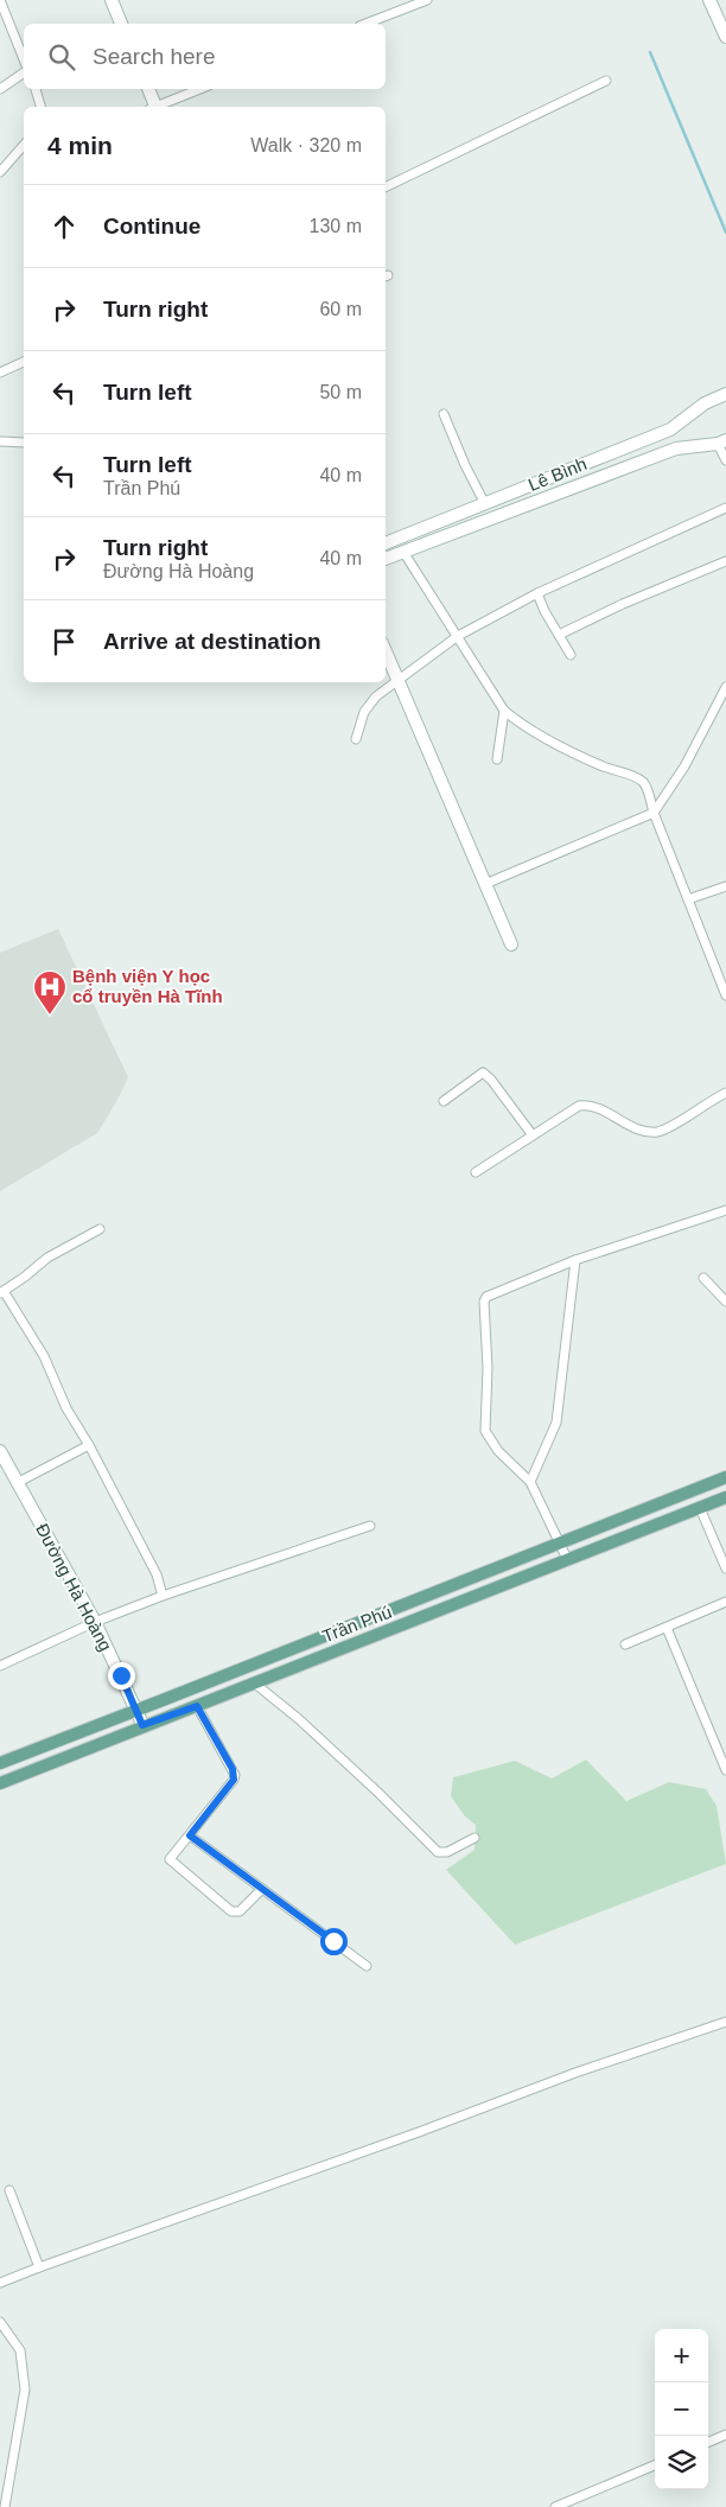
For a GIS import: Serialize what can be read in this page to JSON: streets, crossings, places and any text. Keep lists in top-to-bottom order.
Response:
{
  "streets": {
    "main road": ["Trần Phú"],
    "street": ["Lê Bình", "Đường Hà Hoàng"]
  },
  "crossings": [
    ["Đường Hà Hoàng", "Trần Phú"]
  ],
  "places": {
    "hospital": ["Bệnh viện Y học cổ truyền Hà Tĩnh"]
  },
  "page": {
    "search": "Search here",
    "heading": ["4 min", "Walk · 320 m"],
    "list": [
      ["Continue", "130 m"],
      ["Turn right", "60 m"],
      ["Turn left", "50 m"],
      ["Turn left", "Trần Phú", "40 m"],
      ["Turn right", "Đường Hà Hoàng", "40 m"],
      "Arrive at destination"
    ],
    "map_buttons": ["+", "−"]
  }
}
